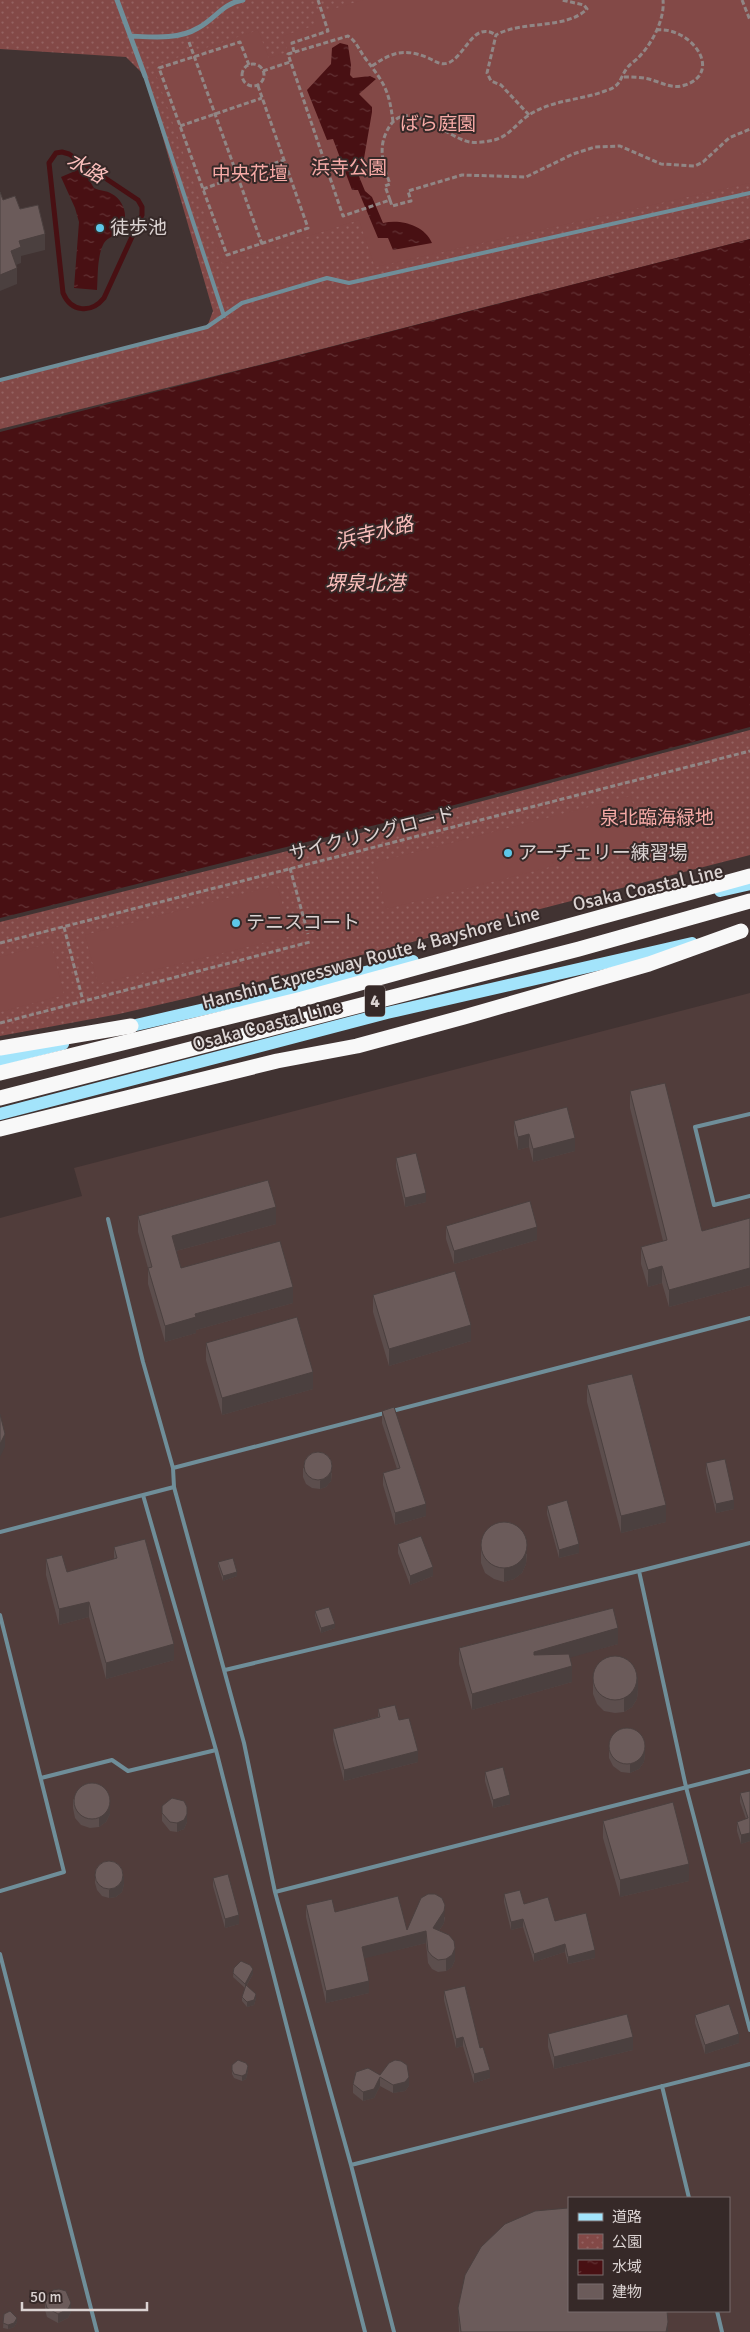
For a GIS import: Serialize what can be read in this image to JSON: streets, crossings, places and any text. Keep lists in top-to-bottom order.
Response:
{
  "streets": {
    "highway": ["Hanshin Expressway Route 4 Bayshore Line", "4"],
    "main road": ["Osaka Coastal Line"],
    "path": ["サイクリングロード"]
  },
  "crossings": [
    ["Osaka Coastal Line", "4"]
  ],
  "water": ["水路", "浜寺水路", "堺泉北港"],
  "parks": [
    "ばら庭園",
    "浜寺公園",
    "中央花壇",
    "泉北臨海緑地"
  ],
  "places": ["徒歩池", "アーチェリー練習場", "テニスコート"],
  "legend": [
    "道路",
    "公園",
    "水域",
    "建物"
  ],
  "scale_bar": "50 m"
}
